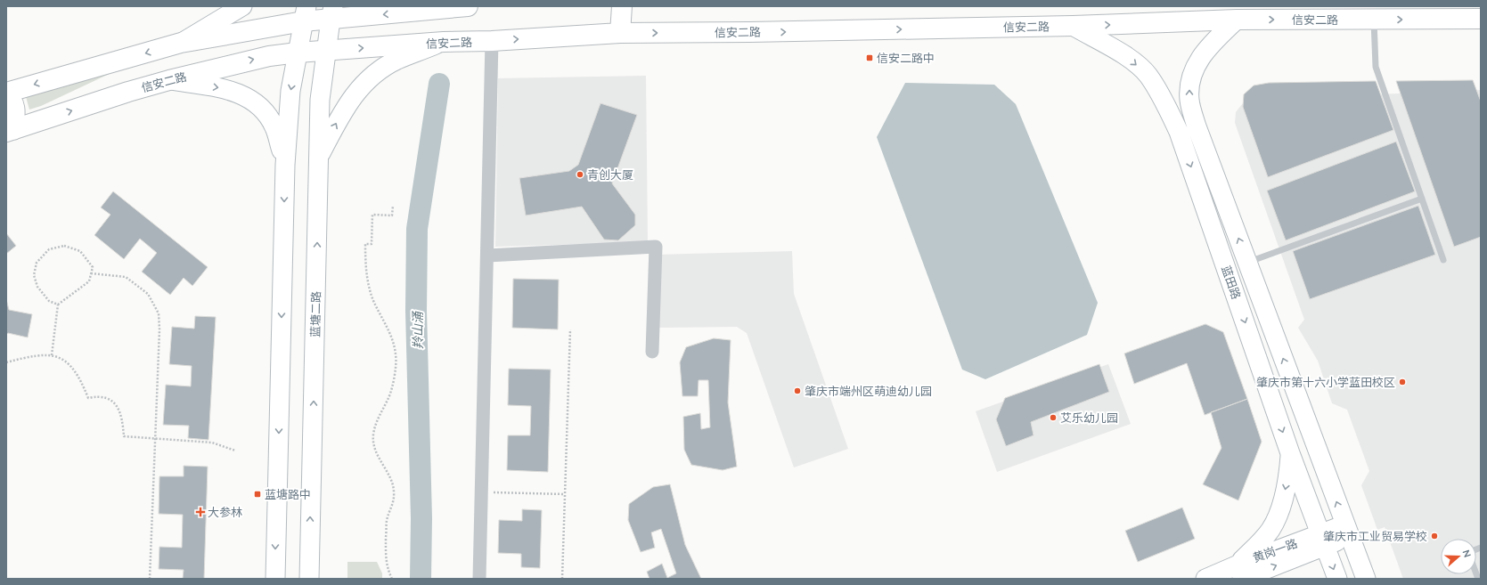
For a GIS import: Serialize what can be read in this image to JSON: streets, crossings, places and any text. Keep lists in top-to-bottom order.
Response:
{
  "streets": {
    "main road": [
      "信安二路",
      "蓝田路",
      "蓝塘二路",
      "黄岗一路"
    ]
  },
  "crossings": [
    ["信安二路", "蓝田路"],
    ["信安二路", "蓝塘二路"],
    ["蓝田路", "黄岗一路"]
  ],
  "one_way": ["信安二路"],
  "water": ["羚山涌"],
  "places": {
    "transit": ["信安二路中", "蓝塘路中"],
    "other": [
      "青创大厦",
      "肇庆市第十六小学蓝田校区",
      "肇庆市端州区萌迪幼儿园",
      "艾乐幼儿园",
      "肇庆市工业贸易学校"
    ],
    "health": ["大参林"]
  },
  "north": "right"
}
